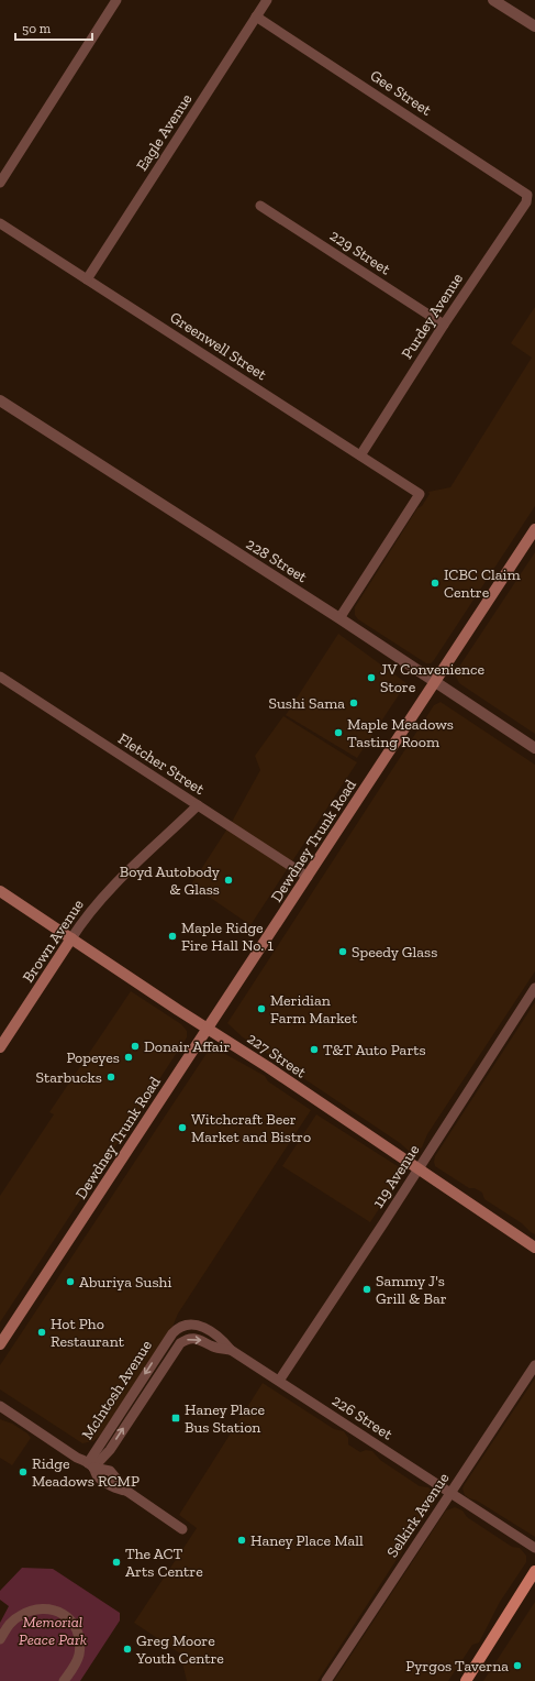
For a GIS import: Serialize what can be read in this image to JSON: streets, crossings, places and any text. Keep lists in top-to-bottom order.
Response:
{
  "streets": {
    "main road": ["Dewdney Trunk Road", "Brown Avenue", "227 Street"],
    "street": [
      "Gee Street",
      "Eagle Avenue",
      "229 Street",
      "Purdey Avenue",
      "Greenwell Street",
      "228 Street",
      "Fletcher Street",
      "119 Avenue",
      "McIntosh Avenue",
      "226 Street",
      "Selkirk Avenue"
    ]
  },
  "crossings": [
    ["Gee Street", "Eagle Avenue"],
    ["Gee Street", "Purdey Avenue"],
    ["Eagle Avenue", "Greenwell Street"],
    ["229 Street", "Purdey Avenue"],
    ["Purdey Avenue", "Greenwell Street"],
    ["Greenwell Street", "228 Street"],
    ["228 Street", "Dewdney Trunk Road"],
    ["Fletcher Street", "Dewdney Trunk Road"],
    ["Fletcher Street", "Brown Avenue"],
    ["Dewdney Trunk Road", "227 Street"],
    ["Brown Avenue", "227 Street"],
    ["227 Street", "119 Avenue"],
    ["119 Avenue", "226 Street"],
    ["McIntosh Avenue", "226 Street"],
    ["226 Street", "Selkirk Avenue"]
  ],
  "one_way": ["McIntosh Avenue"],
  "parks": ["Memorial Peace Park"],
  "places": {
    "other": [
      "ICBC Claim Centre",
      "JV Convenience Store",
      "Sushi Sama",
      "Maple Meadows Tasting Room",
      "Boyd Autobody & Glass",
      "Maple Ridge Fire Hall No. 1",
      "Speedy Glass",
      "Meridian Farm Market",
      "Donair Affair",
      "T&T Auto Parts",
      "Popeyes",
      "Starbucks",
      "Witchcraft Beer Market and Bistro",
      "Aburiya Sushi",
      "Sammy J's Grill & Bar",
      "Hot Pho Restaurant",
      "Ridge Meadows RCMP",
      "Haney Place Mall",
      "The ACT Arts Centre",
      "Greg Moore Youth Centre",
      "Pyrgos Taverna"
    ],
    "transit": ["Haney Place Bus Station"]
  },
  "scale_bar": "50 m"
}
